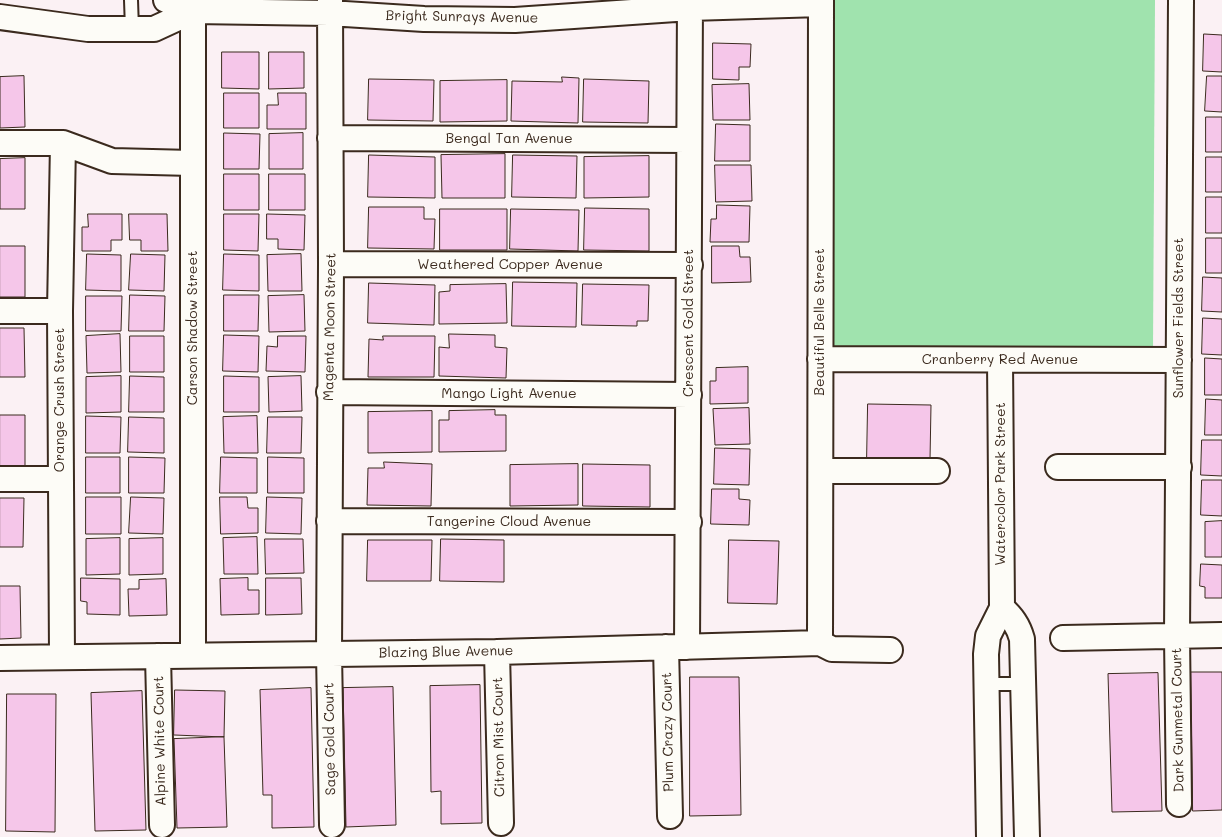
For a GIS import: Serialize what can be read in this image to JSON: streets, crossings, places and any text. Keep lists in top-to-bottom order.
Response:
{
  "streets": {
    "street": [
      "Bright Sunrays Avenue",
      "Bengal Tan Avenue",
      "Weathered Copper Avenue",
      "Sunflower Fields Street",
      "Beautiful Belle Street",
      "Crescent Gold Street",
      "Magenta Moon Street",
      "Carson Shadow Street",
      "Cranberry Red Avenue",
      "Mango Light Avenue",
      "Orange Crush Street",
      "Watercolor Park Street",
      "Tangerine Cloud Avenue",
      "Blazing Blue Avenue",
      "Dark Gunmetal Court",
      "Plum Crazy Court",
      "Citron Mist Court",
      "Sage Gold Court",
      "Alpine White Court"
    ]
  },
  "crossings": [
    ["Bright Sunrays Avenue", "Beautiful Belle Street"],
    ["Bright Sunrays Avenue", "Crescent Gold Street"],
    ["Bright Sunrays Avenue", "Magenta Moon Street"],
    ["Bright Sunrays Avenue", "Carson Shadow Street"],
    ["Bengal Tan Avenue", "Crescent Gold Street"],
    ["Bengal Tan Avenue", "Magenta Moon Street"],
    ["Weathered Copper Avenue", "Crescent Gold Street"],
    ["Weathered Copper Avenue", "Magenta Moon Street"],
    ["Sunflower Fields Street", "Cranberry Red Avenue"],
    ["Sunflower Fields Street", "Dark Gunmetal Court"],
    ["Beautiful Belle Street", "Cranberry Red Avenue"],
    ["Beautiful Belle Street", "Blazing Blue Avenue"],
    ["Crescent Gold Street", "Mango Light Avenue"],
    ["Crescent Gold Street", "Tangerine Cloud Avenue"],
    ["Crescent Gold Street", "Blazing Blue Avenue"],
    ["Crescent Gold Street", "Plum Crazy Court"],
    ["Magenta Moon Street", "Mango Light Avenue"],
    ["Magenta Moon Street", "Tangerine Cloud Avenue"],
    ["Magenta Moon Street", "Blazing Blue Avenue"],
    ["Magenta Moon Street", "Sage Gold Court"],
    ["Carson Shadow Street", "Blazing Blue Avenue"],
    ["Cranberry Red Avenue", "Watercolor Park Street"],
    ["Orange Crush Street", "Blazing Blue Avenue"],
    ["Blazing Blue Avenue", "Plum Crazy Court"],
    ["Blazing Blue Avenue", "Citron Mist Court"],
    ["Blazing Blue Avenue", "Sage Gold Court"],
    ["Blazing Blue Avenue", "Alpine White Court"]
  ]
}
